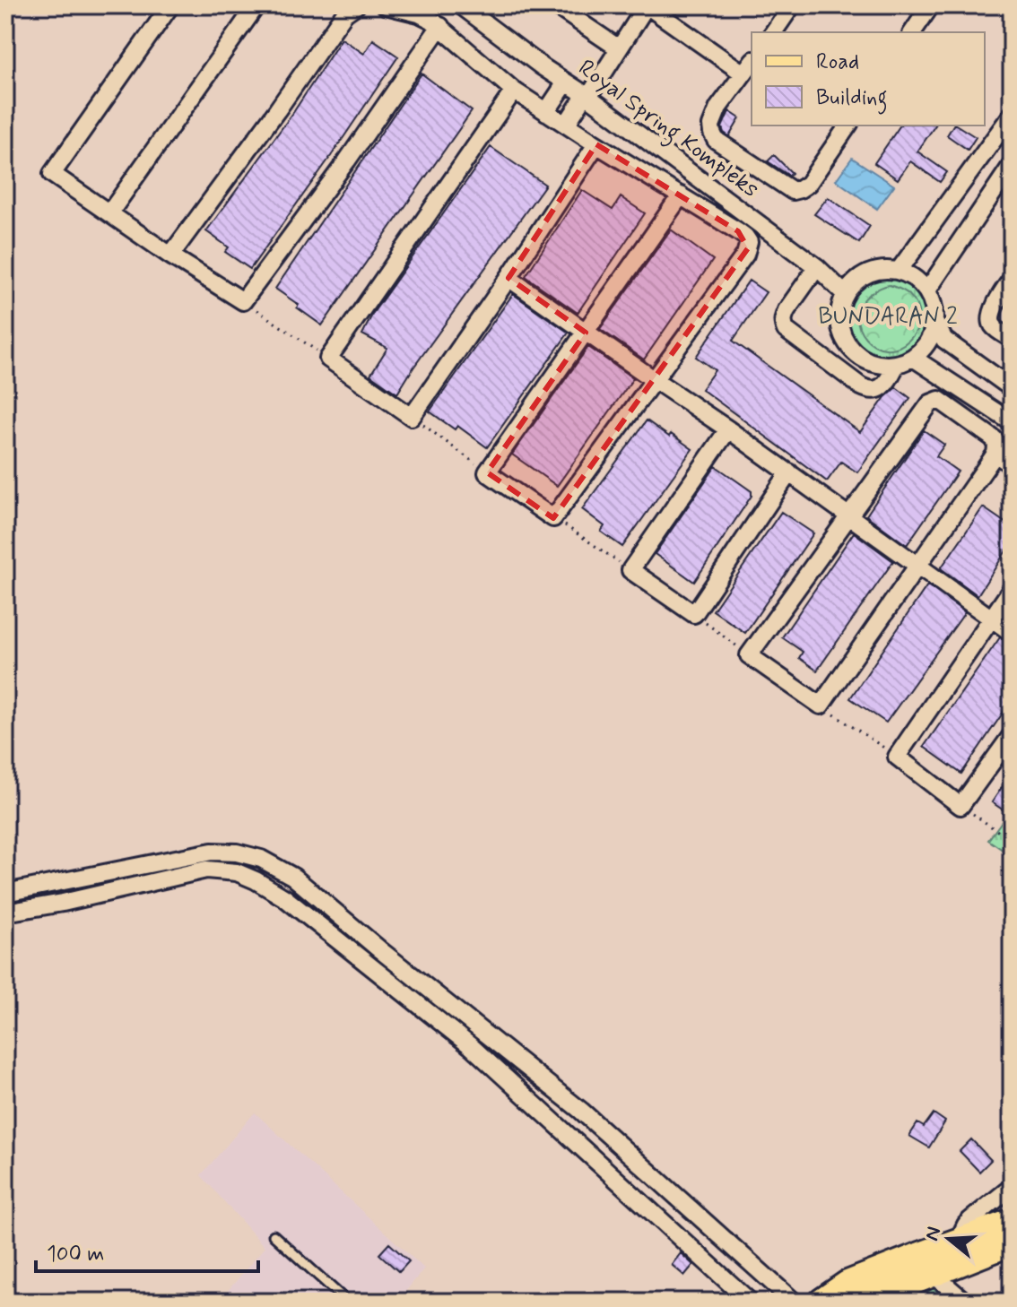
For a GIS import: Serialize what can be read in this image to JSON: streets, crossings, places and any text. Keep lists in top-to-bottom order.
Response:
{
  "streets": {
    "street": ["Royal Spring Kompleks"]
  },
  "parks": ["BUNDARAN 2"],
  "legend": ["Road", "Building"],
  "scale_bar": "100 m",
  "north": "left"
}
